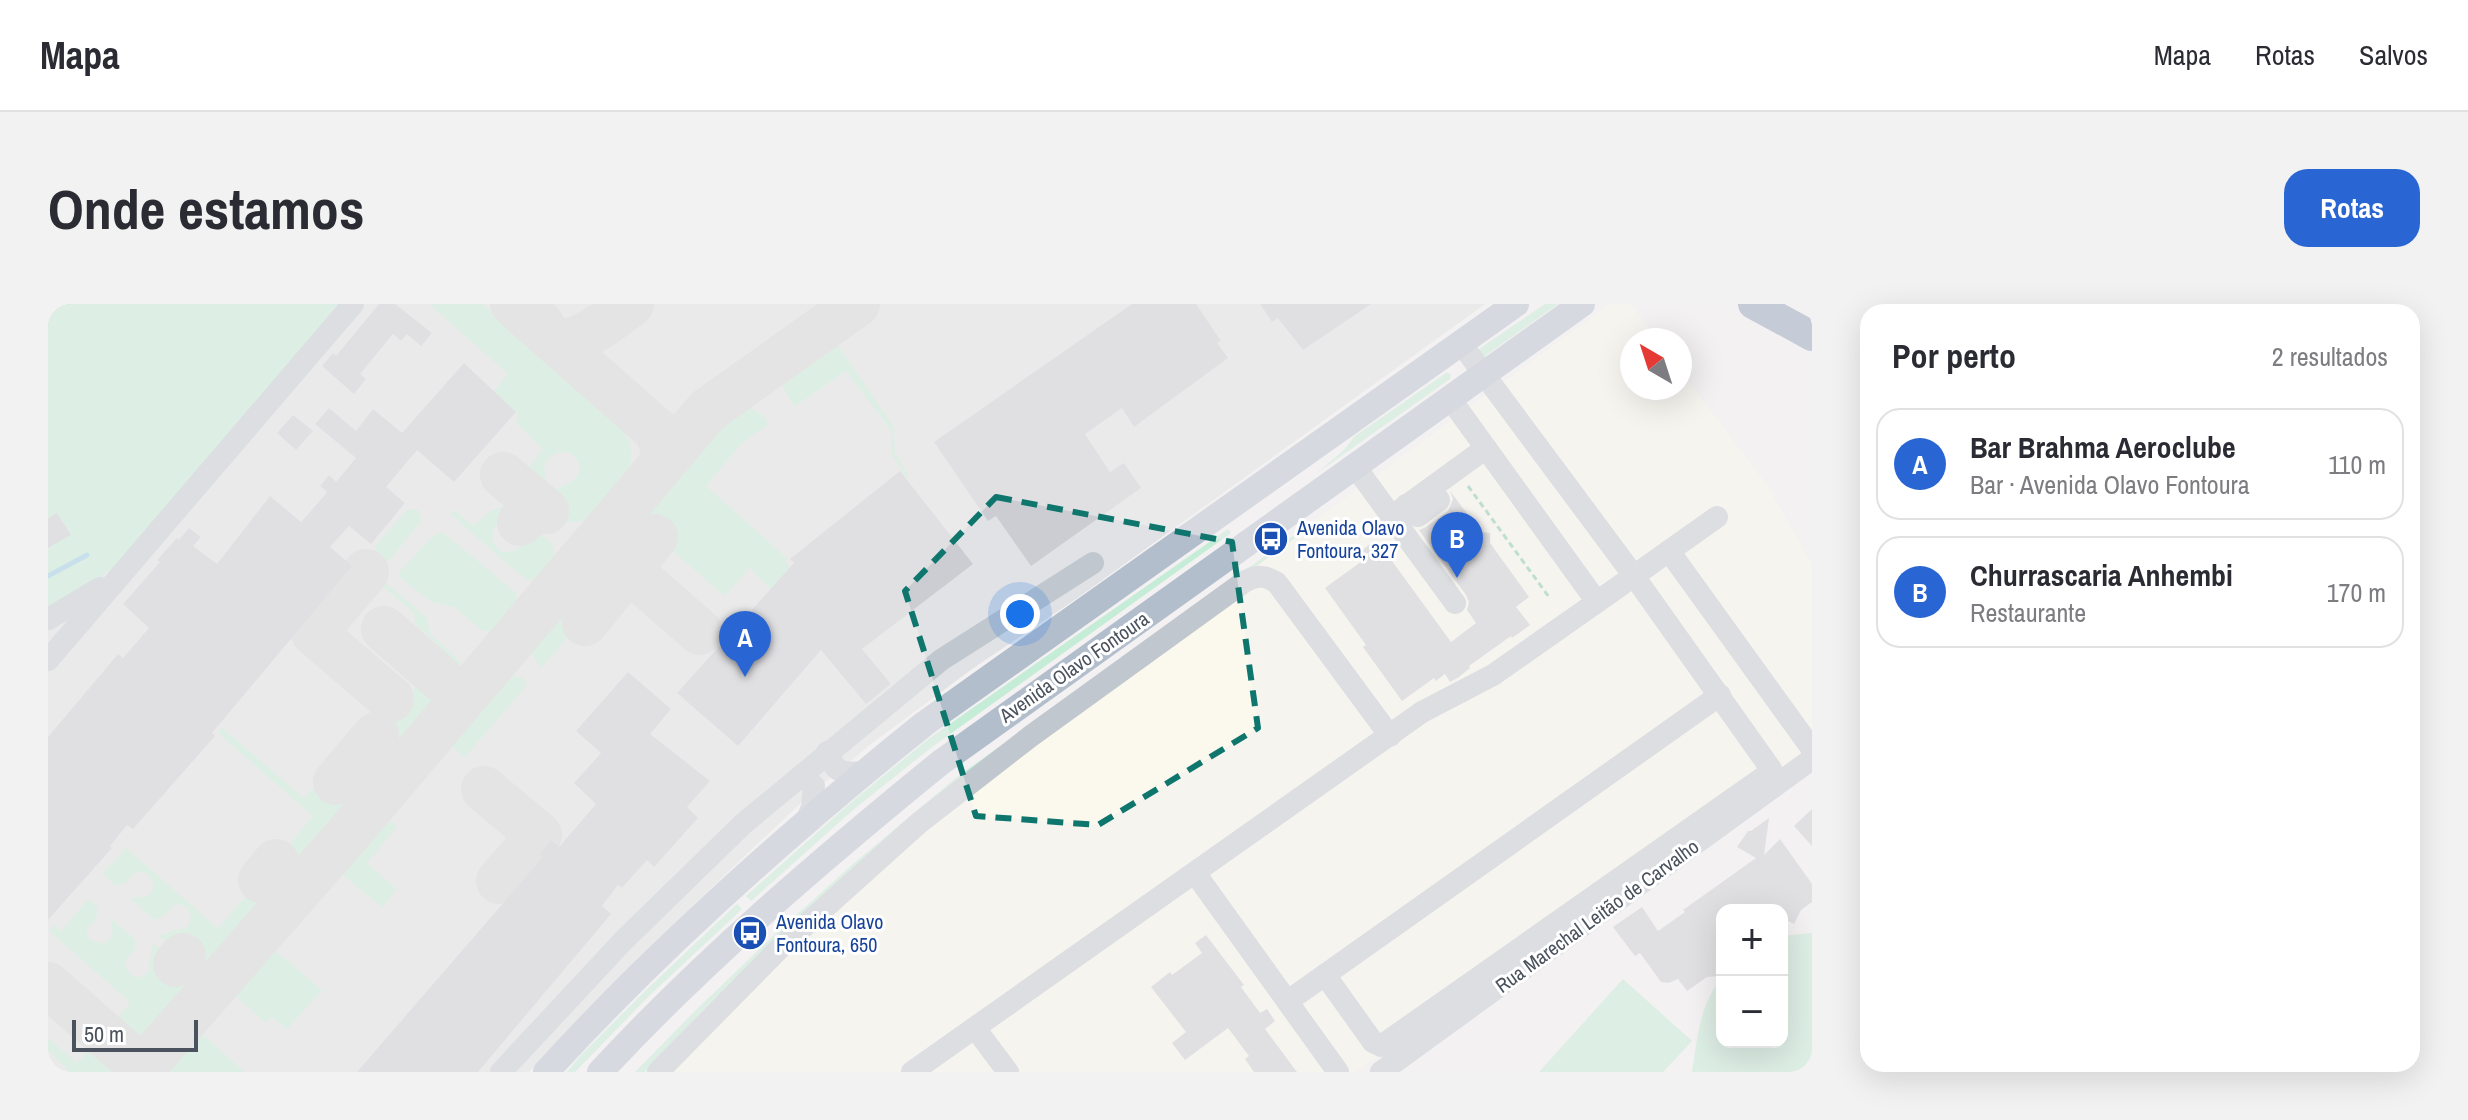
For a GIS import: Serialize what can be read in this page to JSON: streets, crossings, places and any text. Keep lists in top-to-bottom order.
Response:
{
  "streets": {
    "main road": ["Avenida Olavo Fontoura"],
    "street": ["Rua Marechal Leitão de Carvalho"]
  },
  "places": {
    "bus stop": ["Avenida Olavo Fontoura, 327", "Avenida Olavo Fontoura, 650"]
  },
  "scale_bar": "50 m",
  "north": "top left",
  "page": {
    "header": "Mapa",
    "nav": ["Mapa", "Rotas", "Salvos"],
    "buttons": "Rotas",
    "title": "Onde estamos",
    "heading": ["Por perto", "2 resultados"],
    "list": [
      {
        "mark": "A",
        "name": "Bar Brahma Aeroclube",
        "note": "Bar · Avenida Olavo Fontoura",
        "value": "110 m"
      },
      {
        "mark": "B",
        "name": "Churrascaria Anhembi",
        "note": "Restaurante",
        "value": "170 m"
      }
    ],
    "pins": ["B", "A"],
    "map_buttons": ["+", "−"],
    "scale": "50 m"
  }
}
